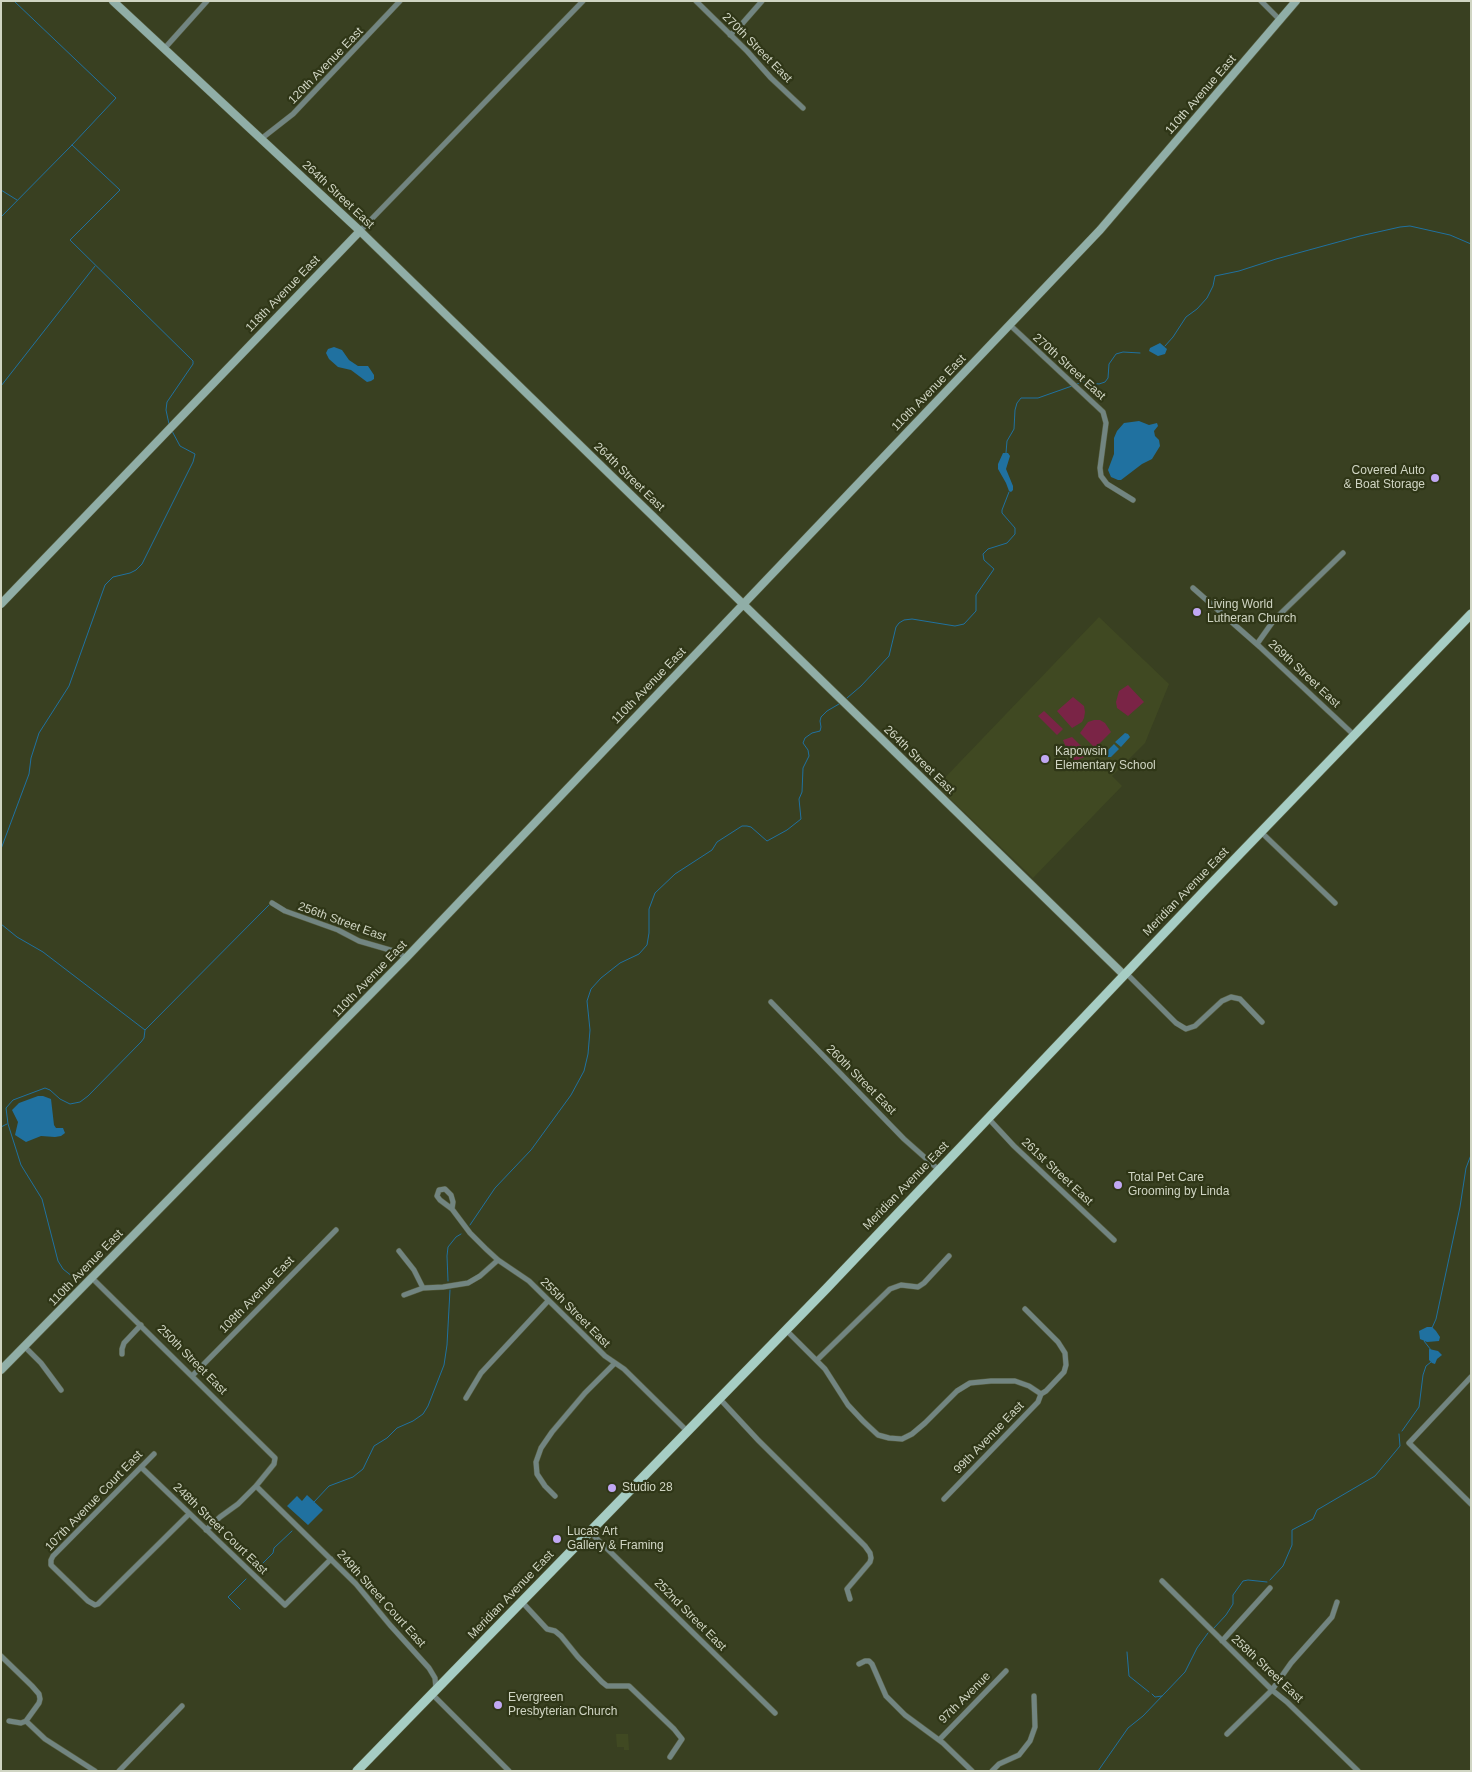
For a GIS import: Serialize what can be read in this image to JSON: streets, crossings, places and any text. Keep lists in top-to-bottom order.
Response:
{
  "streets": {
    "main road": ["Meridian Avenue East"],
    "street": [
      "270th Street East",
      "120th Avenue East",
      "110th Avenue East",
      "264th Street East",
      "118th Avenue East",
      "269th Street East",
      "256th Street East",
      "260th Street East",
      "261st Street East",
      "108th Avenue East",
      "255th Street East",
      "250th Street East",
      "99th Avenue East",
      "107th Avenue Court East",
      "248th Street Court East",
      "249th Street Court East",
      "252nd Street East",
      "258th Street East",
      "97th Avenue"
    ]
  },
  "crossings": [
    ["270th Street East", "110th Avenue East"],
    ["120th Avenue East", "264th Street East"],
    ["110th Avenue East", "264th Street East"],
    ["110th Avenue East", "256th Street East"],
    ["110th Avenue East", "250th Street East"],
    ["264th Street East", "118th Avenue East"],
    ["264th Street East", "Meridian Avenue East"],
    ["269th Street East", "Meridian Avenue East"],
    ["Meridian Avenue East", "260th Street East"],
    ["Meridian Avenue East", "261st Street East"],
    ["Meridian Avenue East", "255th Street East"],
    ["Meridian Avenue East", "249th Street Court East"],
    ["Meridian Avenue East", "252nd Street East"],
    ["108th Avenue East", "250th Street East"],
    ["250th Street East", "249th Street Court East"],
    ["107th Avenue Court East", "248th Street Court East"],
    ["248th Street Court East", "249th Street Court East"]
  ],
  "places": [
    "Covered Auto & Boat Storage",
    "Living World Lutheran Church",
    "Kapowsin Elementary School",
    "Total Pet Care Grooming by Linda",
    "Studio 28",
    "Lucas Art Gallery & Framing",
    "Evergreen Presbyterian Church"
  ]
}
